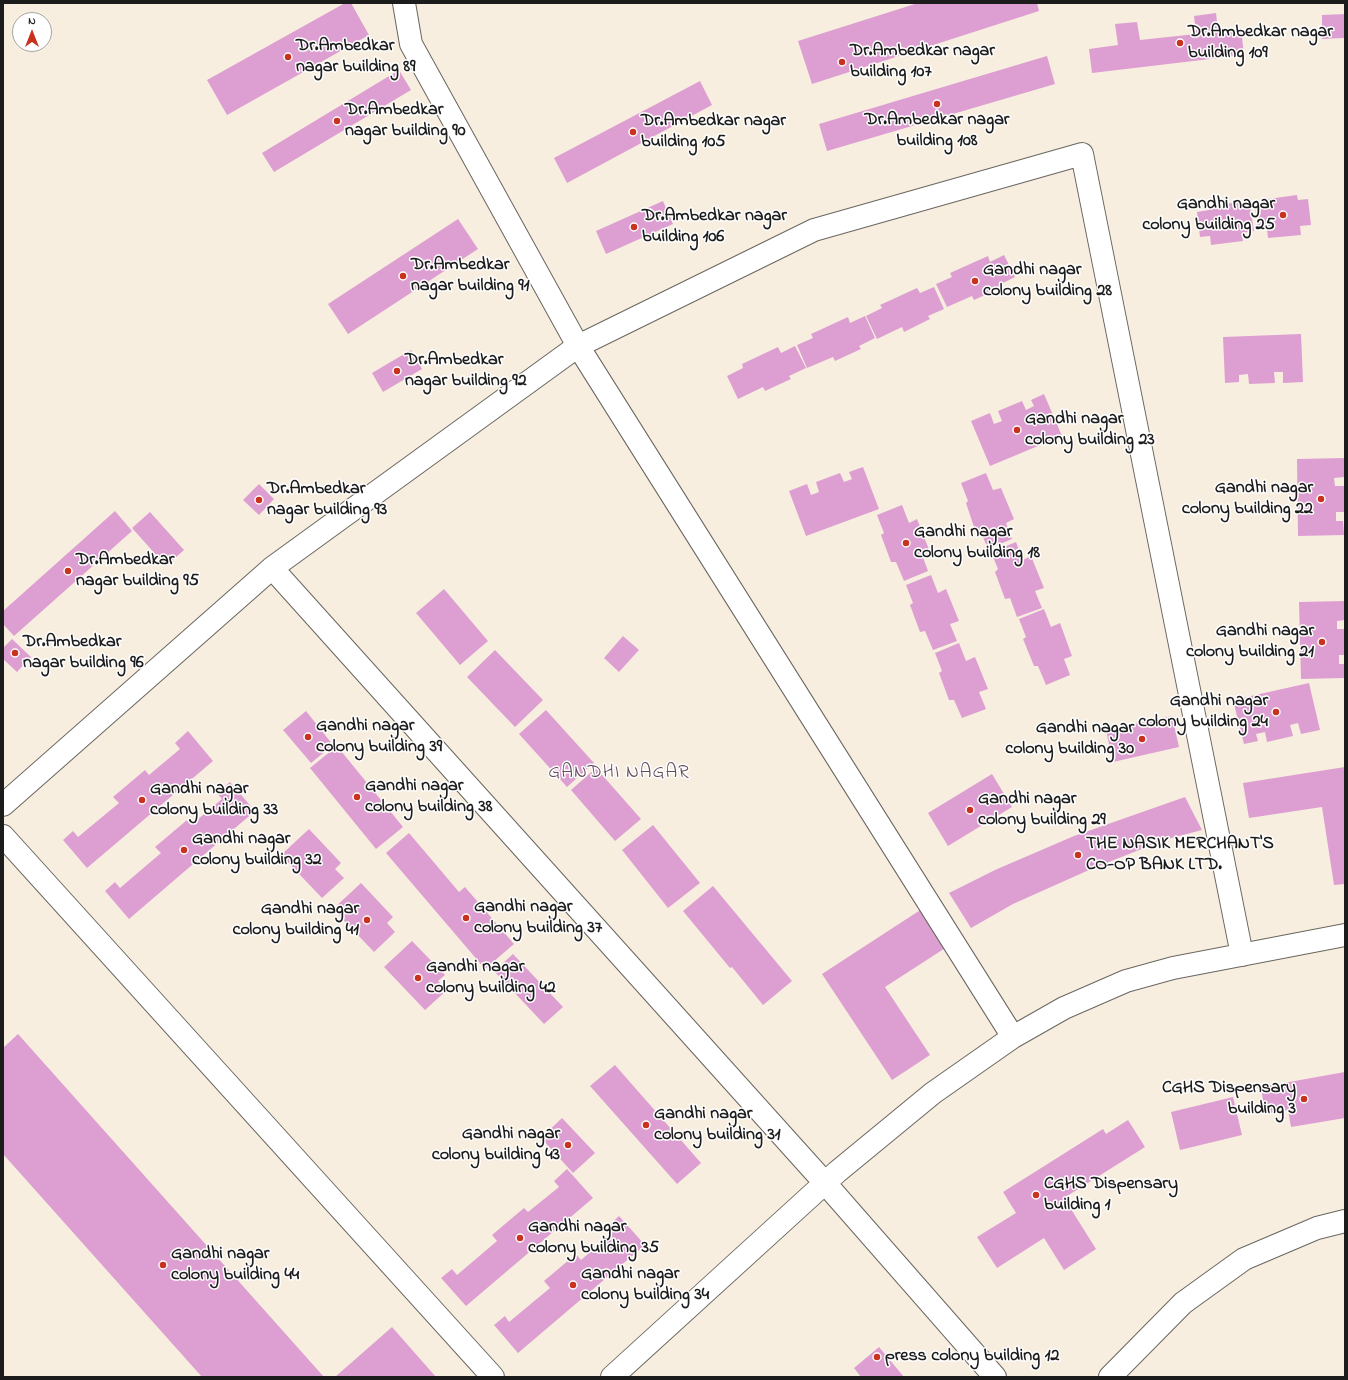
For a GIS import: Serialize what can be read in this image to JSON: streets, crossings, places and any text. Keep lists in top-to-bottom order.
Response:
{
  "districts": ["GANDHI NAGAR"],
  "places": [
    "Dr.Ambedkar nagar building 109",
    "Dr.Ambedkar nagar building 89",
    "Dr.Ambedkar nagar building 107",
    "Dr.Ambedkar nagar building 108",
    "Dr.Ambedkar nagar building 90",
    "Dr.Ambedkar nagar building 105",
    "Gandhi nagar colony building 25",
    "Dr.Ambedkar nagar building 106",
    "Dr.Ambedkar nagar building 91",
    "Gandhi nagar colony building 28",
    "Dr.Ambedkar nagar building 92",
    "Gandhi nagar colony building 23",
    "Gandhi nagar colony building 22",
    "Dr.Ambedkar nagar building 93",
    "Gandhi nagar colony building 18",
    "Dr.Ambedkar nagar building 95",
    "Gandhi nagar colony building 21",
    "Dr.Ambedkar nagar building 96",
    "Gandhi nagar colony building 24",
    "Gandhi nagar colony building 39",
    "Gandhi nagar colony building 30",
    "Gandhi nagar colony building 38",
    "Gandhi nagar colony building 33",
    "Gandhi nagar colony building 29",
    "Gandhi nagar colony building 32",
    "THE NASIK MERCHANT'S CO-OP BANK LTD.",
    "Gandhi nagar colony building 37",
    "Gandhi nagar colony building 41",
    "Gandhi nagar colony building 42",
    "CGHS Dispensary building 3",
    "Gandhi nagar colony building 31",
    "Gandhi nagar colony building 43",
    "CGHS Dispensary building 1",
    "Gandhi nagar colony building 35",
    "Gandhi nagar colony building 44",
    "Gandhi nagar colony building 34",
    "press colony building 12"
  ],
  "north": "top"
}
